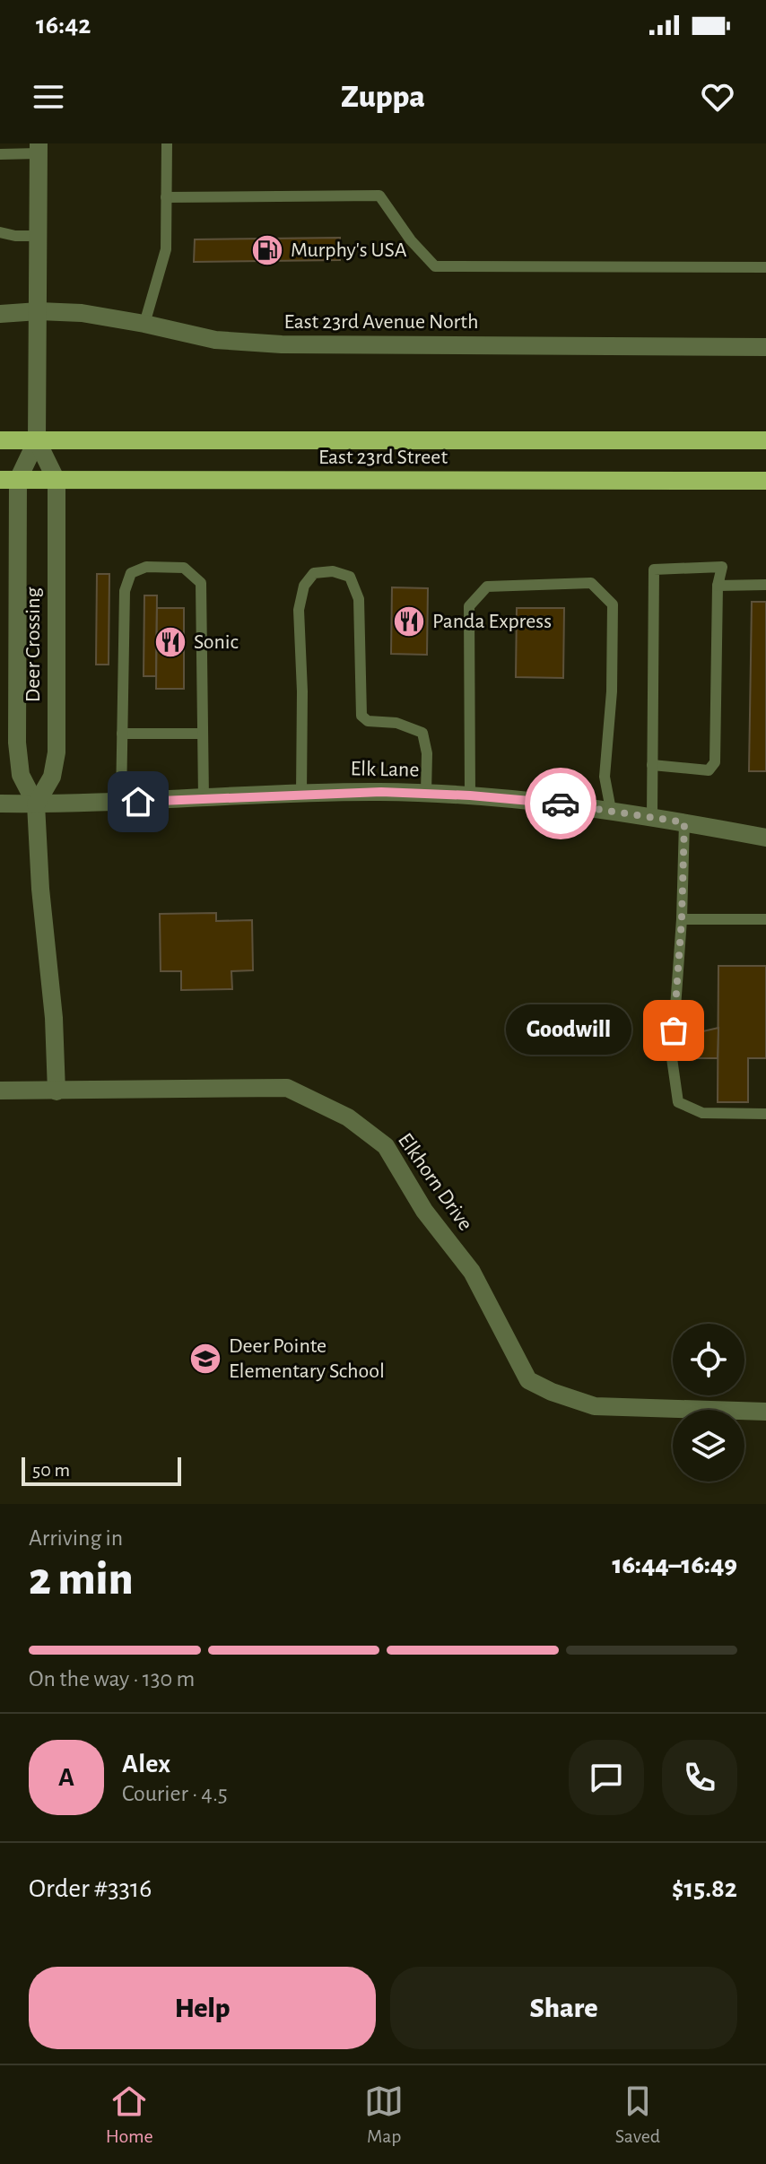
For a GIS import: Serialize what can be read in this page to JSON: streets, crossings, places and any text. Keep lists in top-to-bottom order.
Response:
{
  "streets": {
    "main road": ["East 23rd Street"],
    "street": [
      "East 23rd Avenue North",
      "Deer Crossing",
      "Elk Lane",
      "Elkhorn Drive"
    ]
  },
  "crossings": [
    ["East 23rd Street", "Deer Crossing"],
    ["Deer Crossing", "Elk Lane"],
    ["Deer Crossing", "Elkhorn Drive"]
  ],
  "places": {
    "fuel station": ["Murphy's USA"],
    "restaurant": ["Panda Express", "Sonic"],
    "other": ["Goodwill"],
    "school or university": ["Deer Pointe Elementary School"]
  },
  "scale_bar": "50 m",
  "page": {
    "status": "16:42",
    "header": "Zuppa",
    "bubble": "Goodwill",
    "scale": "50 m",
    "heading": ["2 min", "Arriving in", "16:44–16:49"],
    "panel": [
      "Alex",
      "Courier · 4.5",
      "Order #3316",
      "$15.82"
    ],
    "bar": "On the way · 130 m",
    "round": "A",
    "buttons": ["Help", "Share"],
    "tabs": ["Home", "Map", "Saved"]
  }
}
